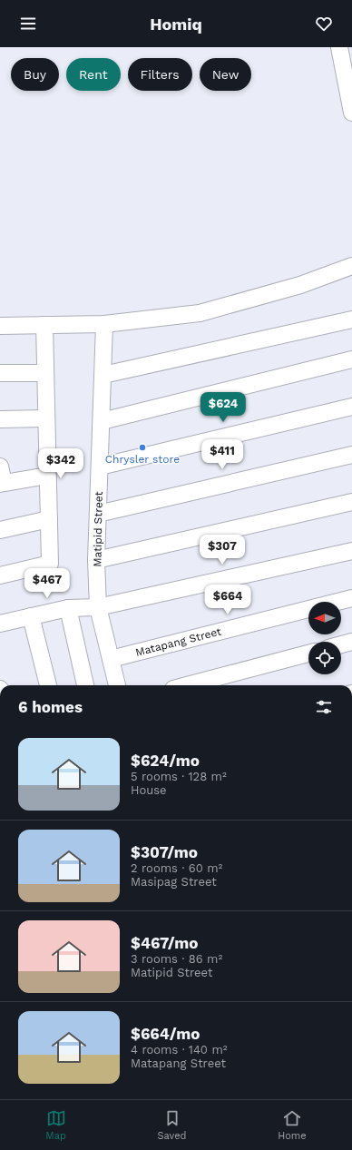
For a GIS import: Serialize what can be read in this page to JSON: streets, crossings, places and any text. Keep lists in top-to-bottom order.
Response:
{
  "streets": {
    "street": ["Matipid Street", "Matapang Street"]
  },
  "crossings": [
    ["Matipid Street", "Matapang Street"]
  ],
  "places": ["Chrysler store"],
  "north": "left",
  "page": {
    "header": "Homiq",
    "chip": [
      "Buy",
      "Rent",
      "Filters",
      "New"
    ],
    "price": [
      "$624",
      "$411",
      "$342",
      "$307",
      "$467",
      "$664"
    ],
    "heading": "6 homes",
    "list": [
      {
        "name": "$624/mo",
        "note": "5 rooms · 128 m² · House"
      },
      {
        "name": "$307/mo",
        "note": "2 rooms · 60 m² · Masipag Street"
      },
      {
        "name": "$467/mo",
        "note": "3 rooms · 86 m² · Matipid Street"
      },
      {
        "name": "$664/mo",
        "note": "4 rooms · 140 m² · Matapang Street"
      }
    ],
    "tabs": ["Map", "Saved", "Home"]
  }
}
